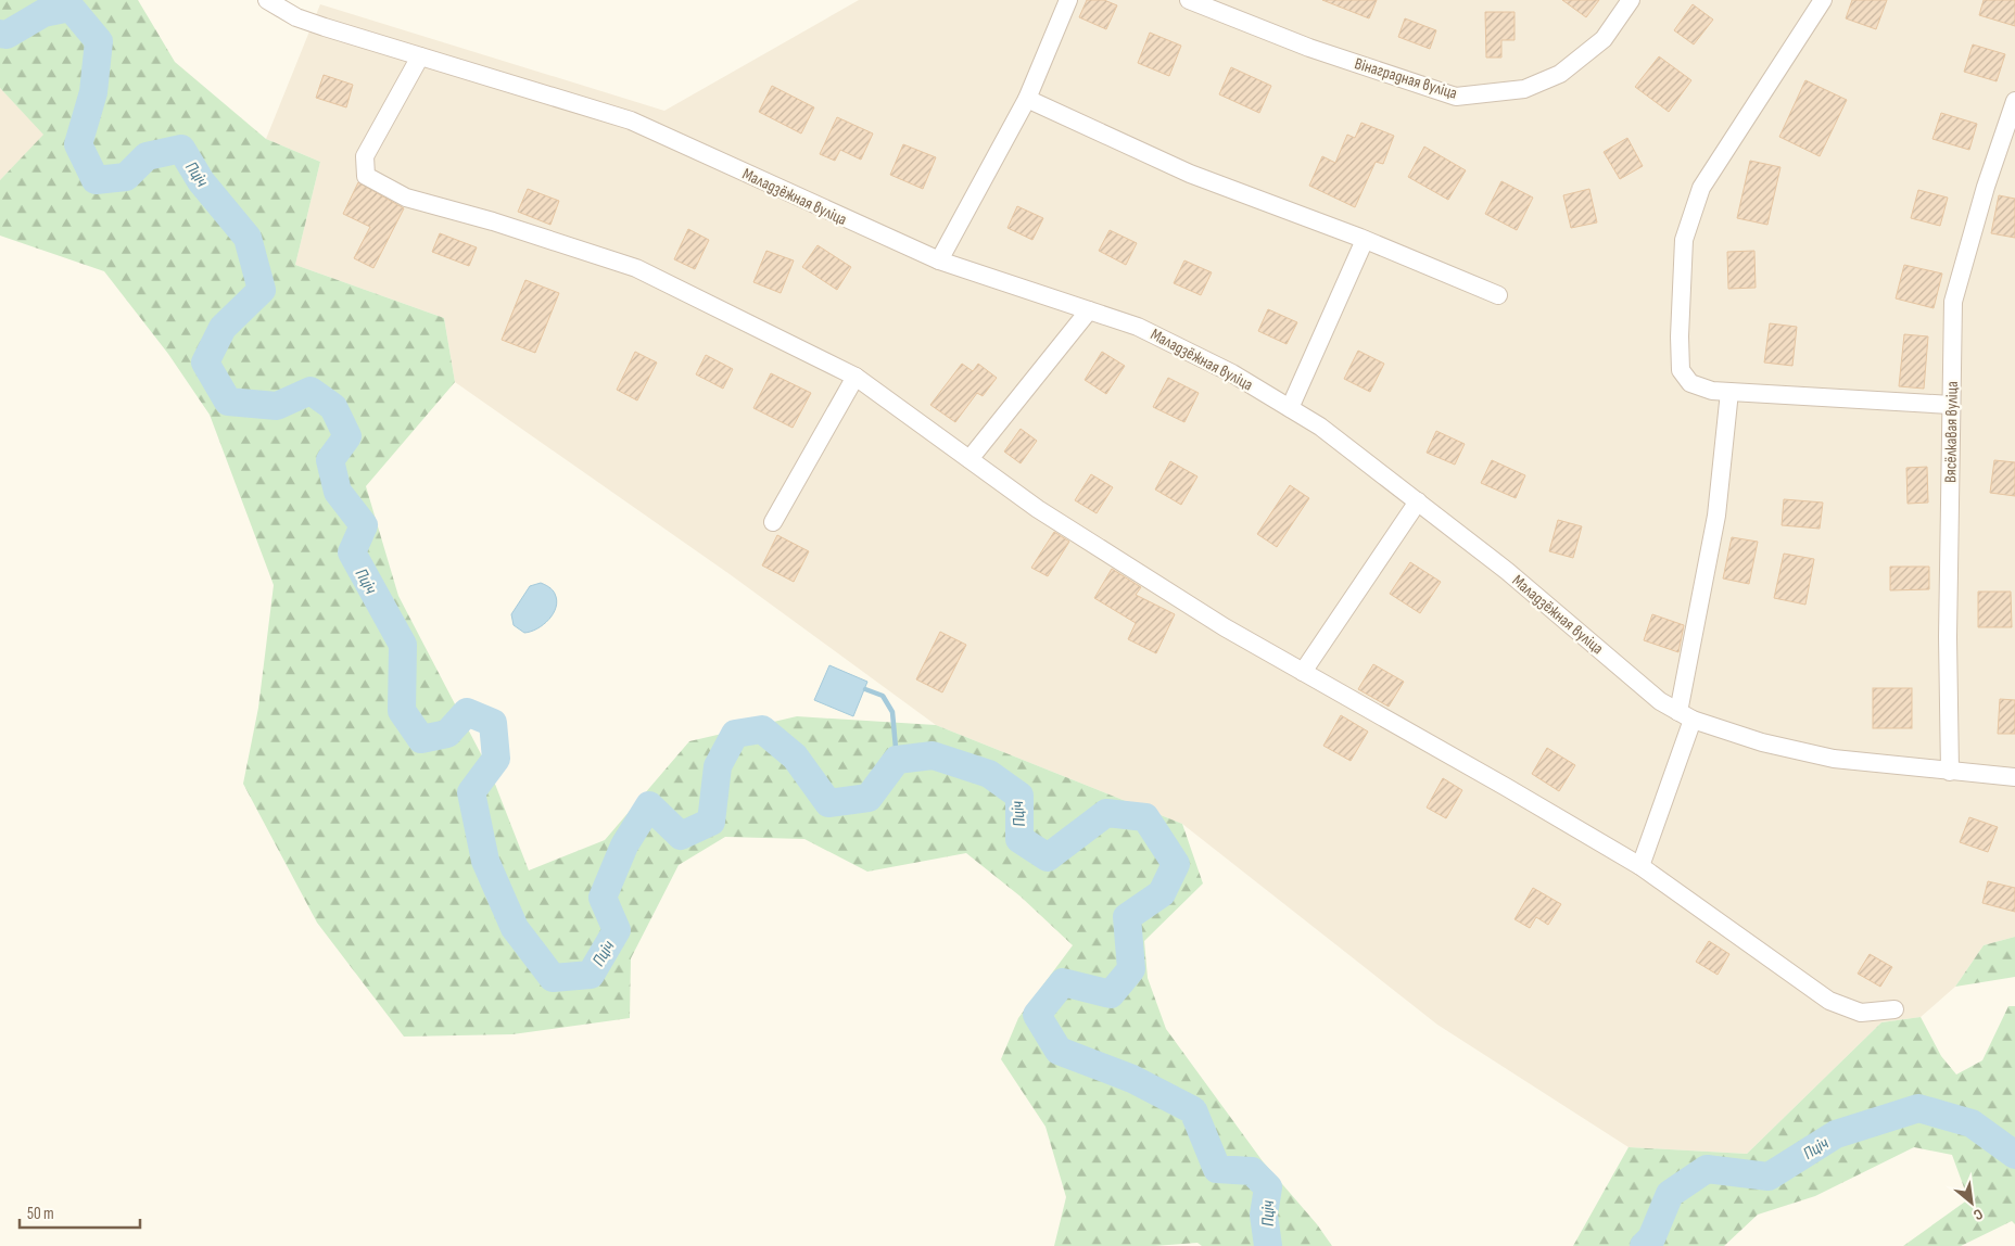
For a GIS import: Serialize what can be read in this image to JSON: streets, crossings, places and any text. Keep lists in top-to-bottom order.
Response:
{
  "streets": {
    "street": ["Вінаградная вуліца", "Маладзёжная вуліца", "Вясёлкавая вуліца"]
  },
  "crossings": [
    ["Маладзёжная вуліца", "Вясёлкавая вуліца"]
  ],
  "water": ["Пціч"],
  "scale_bar": "50 m",
  "north": "bottom right"
}
